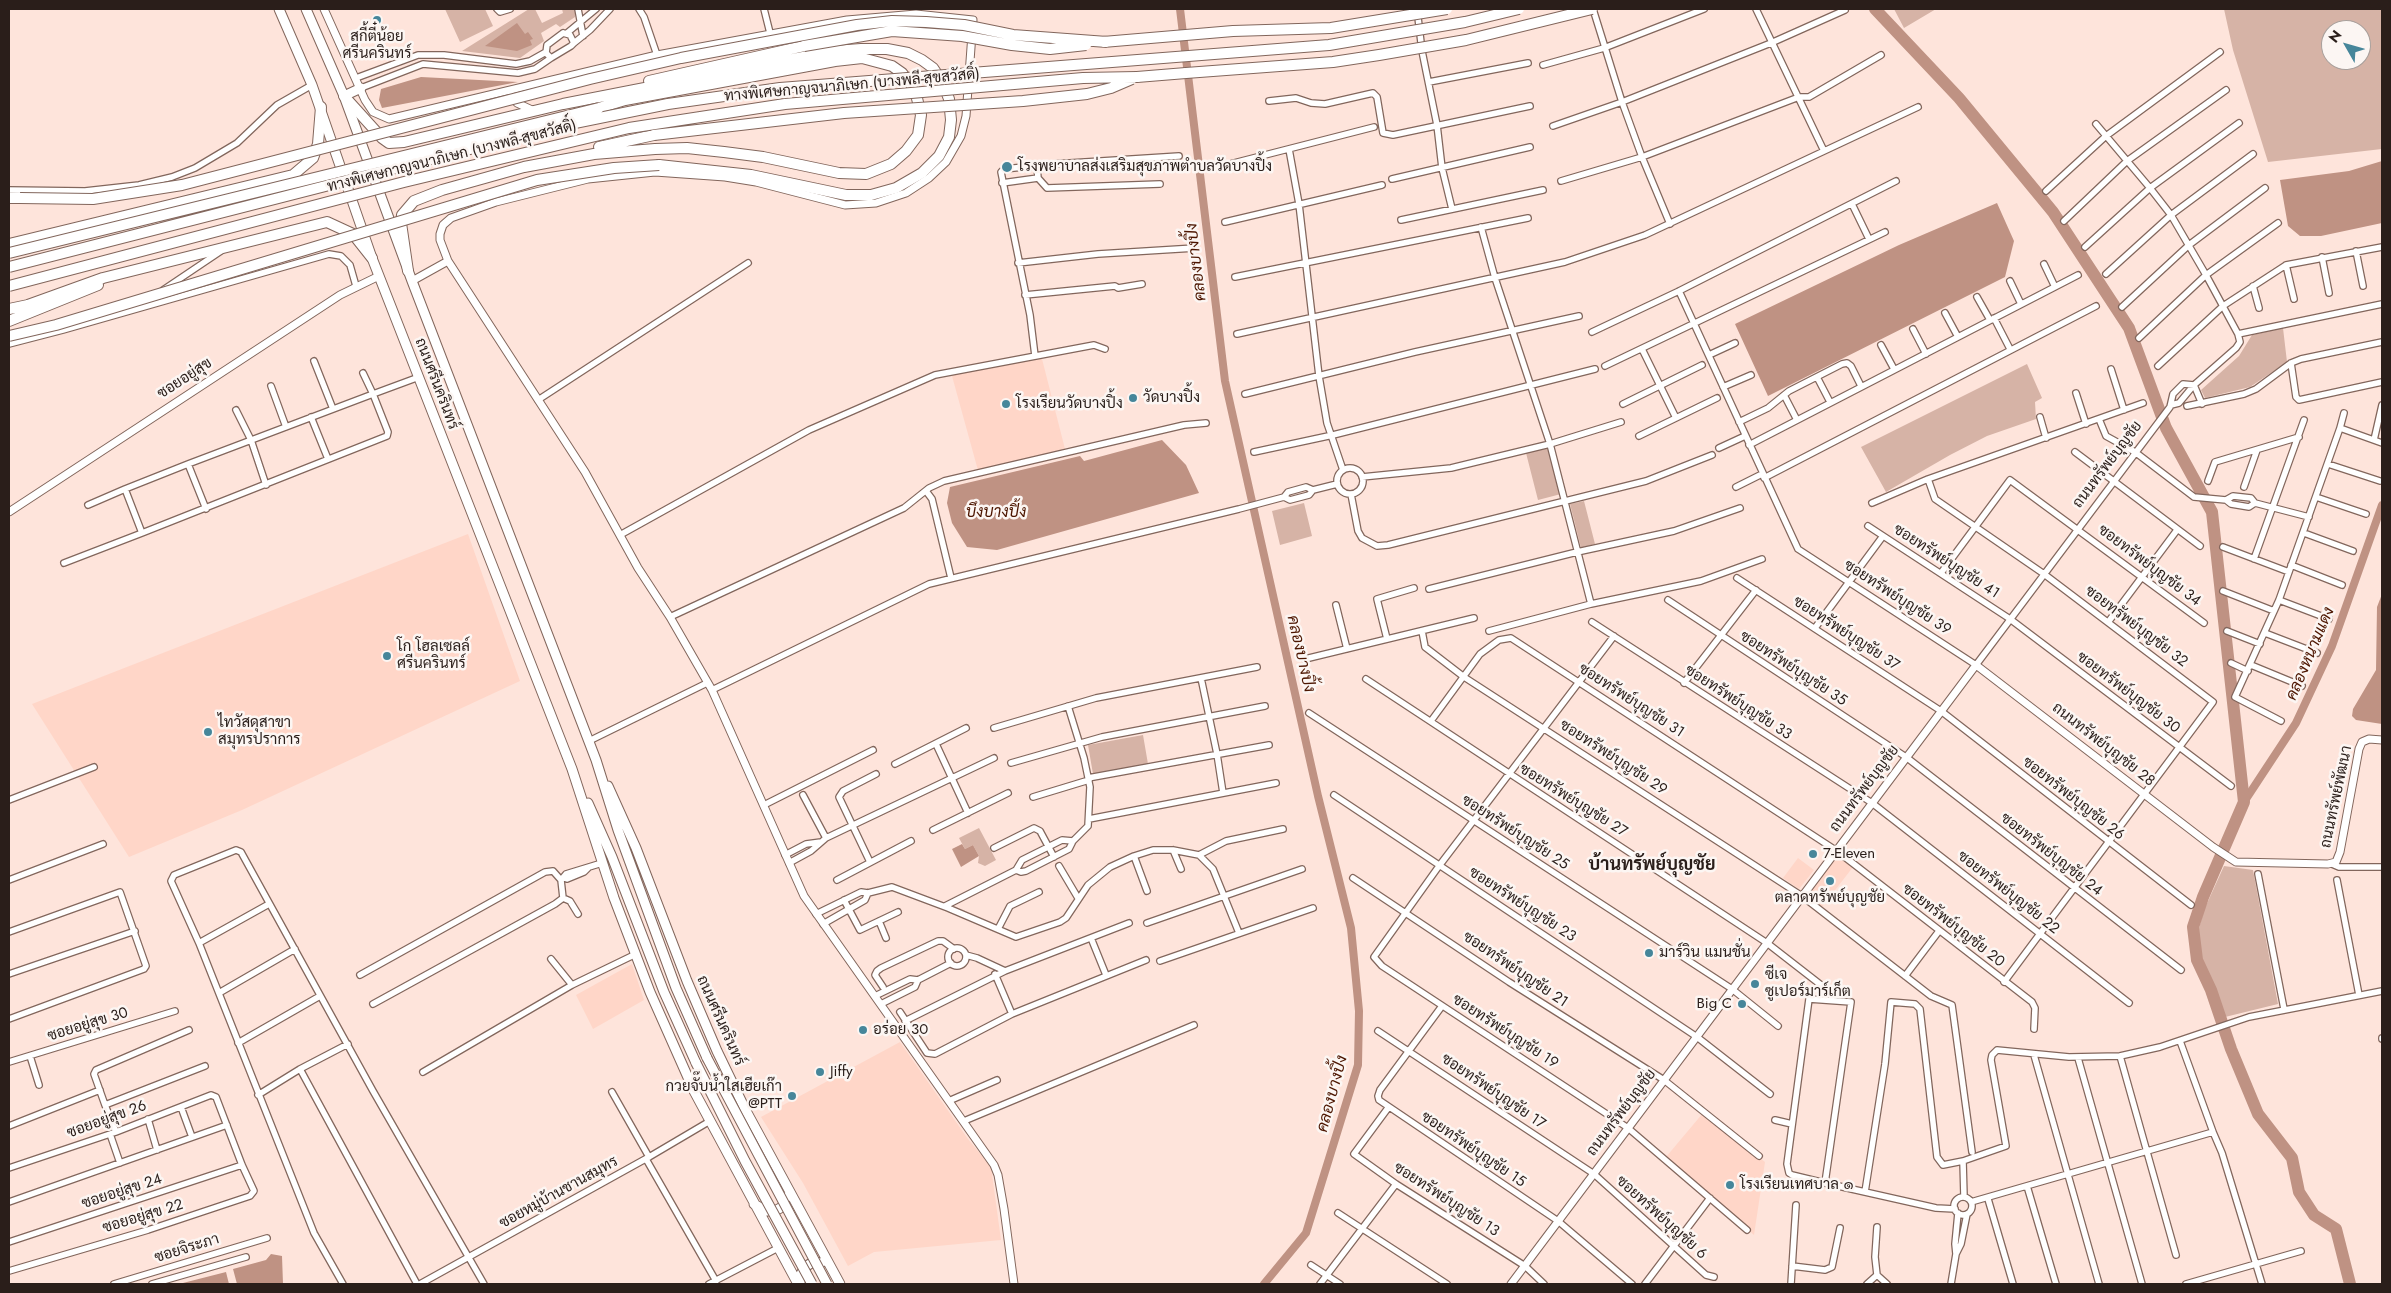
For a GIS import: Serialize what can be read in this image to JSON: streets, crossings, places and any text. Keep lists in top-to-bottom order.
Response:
{
  "streets": {
    "highway": ["ทางพิเศษกาญจนาภิเษก (บางพลี-สุขสวัสดิ์)"],
    "main road": ["ถนนศรีนครินทร์"],
    "street": [
      "ซอยอยู่สุข",
      "ถนนทรัพย์บุญชัย",
      "ซอยทรัพย์บุญชัย 41",
      "ซอยทรัพย์บุญชัย 34",
      "ซอยทรัพย์บุญชัย 39",
      "ซอยทรัพย์บุญชัย 32",
      "ซอยทรัพย์บุญชัย 37",
      "ซอยทรัพย์บุญชัย 35",
      "ซอยทรัพย์บุญชัย 30",
      "ซอยทรัพย์บุญชัย 31",
      "ซอยทรัพย์บุญชัย 33",
      "ถนนทรัพย์บุญชัย 28",
      "ซอยทรัพย์บุญชัย 29",
      "ถนนทรัพย์พัฒนา",
      "ซอยทรัพย์บุญชัย 26",
      "ซอยทรัพย์บุญชัย 27",
      "ซอยทรัพย์บุญชัย 25",
      "ซอยทรัพย์บุญชัย 24",
      "ซอยทรัพย์บุญชัย 22",
      "ซอยทรัพย์บุญชัย 23",
      "ซอยทรัพย์บุญชัย 20",
      "ซอยทรัพย์บุญชัย 21",
      "ซอยอยู่สุข 30",
      "ซอยทรัพย์บุญชัย 19",
      "ซอยทรัพย์บุญชัย 17",
      "ซอยอยู่สุข 26",
      "ซอยทรัพย์บุญชัย 15",
      "ซอยอยู่สุข 24",
      "ซอยหมู่บ้านชานสมุทร",
      "ซอยทรัพย์บุญชัย 13",
      "ซอยอยู่สุข 22",
      "ซอยทรัพย์บุญชัย 6",
      "ซอยจิระภา"
    ]
  },
  "crossings": [
    ["ซอยอยู่สุข", "ถนนศรีนครินทร์"],
    ["ถนนศรีนครินทร์", "ซอยหมู่บ้านชานสมุทร"],
    ["ถนนทรัพย์บุญชัย", "ซอยทรัพย์บุญชัย 41"],
    ["ถนนทรัพย์บุญชัย", "ซอยทรัพย์บุญชัย 34"],
    ["ถนนทรัพย์บุญชัย", "ซอยทรัพย์บุญชัย 39"],
    ["ถนนทรัพย์บุญชัย", "ซอยทรัพย์บุญชัย 32"],
    ["ถนนทรัพย์บุญชัย", "ซอยทรัพย์บุญชัย 37"],
    ["ถนนทรัพย์บุญชัย", "ซอยทรัพย์บุญชัย 35"],
    ["ถนนทรัพย์บุญชัย", "ซอยทรัพย์บุญชัย 30"],
    ["ถนนทรัพย์บุญชัย", "ซอยทรัพย์บุญชัย 31"],
    ["ถนนทรัพย์บุญชัย", "ซอยทรัพย์บุญชัย 33"],
    ["ถนนทรัพย์บุญชัย", "ถนนทรัพย์บุญชัย 28"],
    ["ถนนทรัพย์บุญชัย", "ซอยทรัพย์บุญชัย 29"],
    ["ถนนทรัพย์บุญชัย", "ซอยทรัพย์บุญชัย 26"],
    ["ถนนทรัพย์บุญชัย", "ซอยทรัพย์บุญชัย 27"],
    ["ถนนทรัพย์บุญชัย", "ซอยทรัพย์บุญชัย 25"],
    ["ถนนทรัพย์บุญชัย", "ซอยทรัพย์บุญชัย 24"],
    ["ถนนทรัพย์บุญชัย", "ซอยทรัพย์บุญชัย 22"],
    ["ถนนทรัพย์บุญชัย", "ซอยทรัพย์บุญชัย 23"],
    ["ถนนทรัพย์บุญชัย", "ซอยทรัพย์บุญชัย 20"],
    ["ถนนทรัพย์บุญชัย", "ซอยทรัพย์บุญชัย 21"],
    ["ถนนทรัพย์บุญชัย", "ซอยทรัพย์บุญชัย 19"],
    ["ถนนทรัพย์บุญชัย", "ซอยทรัพย์บุญชัย 17"],
    ["ถนนทรัพย์บุญชัย", "ซอยทรัพย์บุญชัย 15"],
    ["ถนนทรัพย์บุญชัย", "ซอยทรัพย์บุญชัย 13"],
    ["ถนนทรัพย์บุญชัย", "ซอยทรัพย์บุญชัย 6"],
    ["ซอยทรัพย์บุญชัย 41", "ซอยทรัพย์บุญชัย 30"],
    ["ซอยทรัพย์บุญชัย 34", "ซอยทรัพย์บุญชัย 32"],
    ["ซอยทรัพย์บุญชัย 39", "ถนนทรัพย์บุญชัย 28"],
    ["ซอยทรัพย์บุญชัย 32", "ซอยทรัพย์บุญชัย 30"],
    ["ซอยทรัพย์บุญชัย 37", "ซอยทรัพย์บุญชัย 26"],
    ["ซอยทรัพย์บุญชัย 35", "ซอยทรัพย์บุญชัย 24"],
    ["ซอยทรัพย์บุญชัย 31", "ซอยทรัพย์บุญชัย 29"],
    ["ซอยทรัพย์บุญชัย 31", "ซอยทรัพย์บุญชัย 27"],
    ["ซอยทรัพย์บุญชัย 31", "ซอยทรัพย์บุญชัย 20"],
    ["ซอยทรัพย์บุญชัย 33", "ซอยทรัพย์บุญชัย 22"],
    ["ถนนทรัพย์บุญชัย 28", "ถนนทรัพย์พัฒนา"],
    ["ซอยทรัพย์บุญชัย 21", "ซอยทรัพย์บุญชัย 19"],
    ["ซอยทรัพย์บุญชัย 17", "ซอยทรัพย์บุญชัย 15"],
    ["ซอยทรัพย์บุญชัย 17", "ซอยทรัพย์บุญชัย 6"],
    ["ซอยทรัพย์บุญชัย 15", "ซอยทรัพย์บุญชัย 13"],
    ["ซอยอยู่สุข 24", "ซอยอยู่สุข 22"]
  ],
  "districts": ["บ้านทรัพย์บุญชัย"],
  "water": ["คลองบางปิ้ง", "บึงบางปิ้ง", "คลองหนามแดง"],
  "places": [
    "สุกี้ตี๋น้อย ศรีนครินทร์",
    "โรงพยาบาลส่งเสริมสุขภาพตำบลวัดบางปิ้ง",
    "วัดบางปิ้ง",
    "โรงเรียนวัดบางปิ้ง",
    "โก โฮลเซลล์ ศรีนครินทร์",
    "ไทวัสดุสาขา สมุทรปราการ",
    "7-Eleven",
    "ตลาดทรัพย์บุญชัย",
    "มาร์วิน แมนชั่น",
    "ซีเจ ซูเปอร์มาร์เก็ต",
    "Big C",
    "อร่อย 30",
    "Jiffy",
    "กวยจั๊บน้ำใสเฮียเก๊า @PTT",
    "โรงเรียนเทศบาล ๑"
  ],
  "north": "top left"
}
